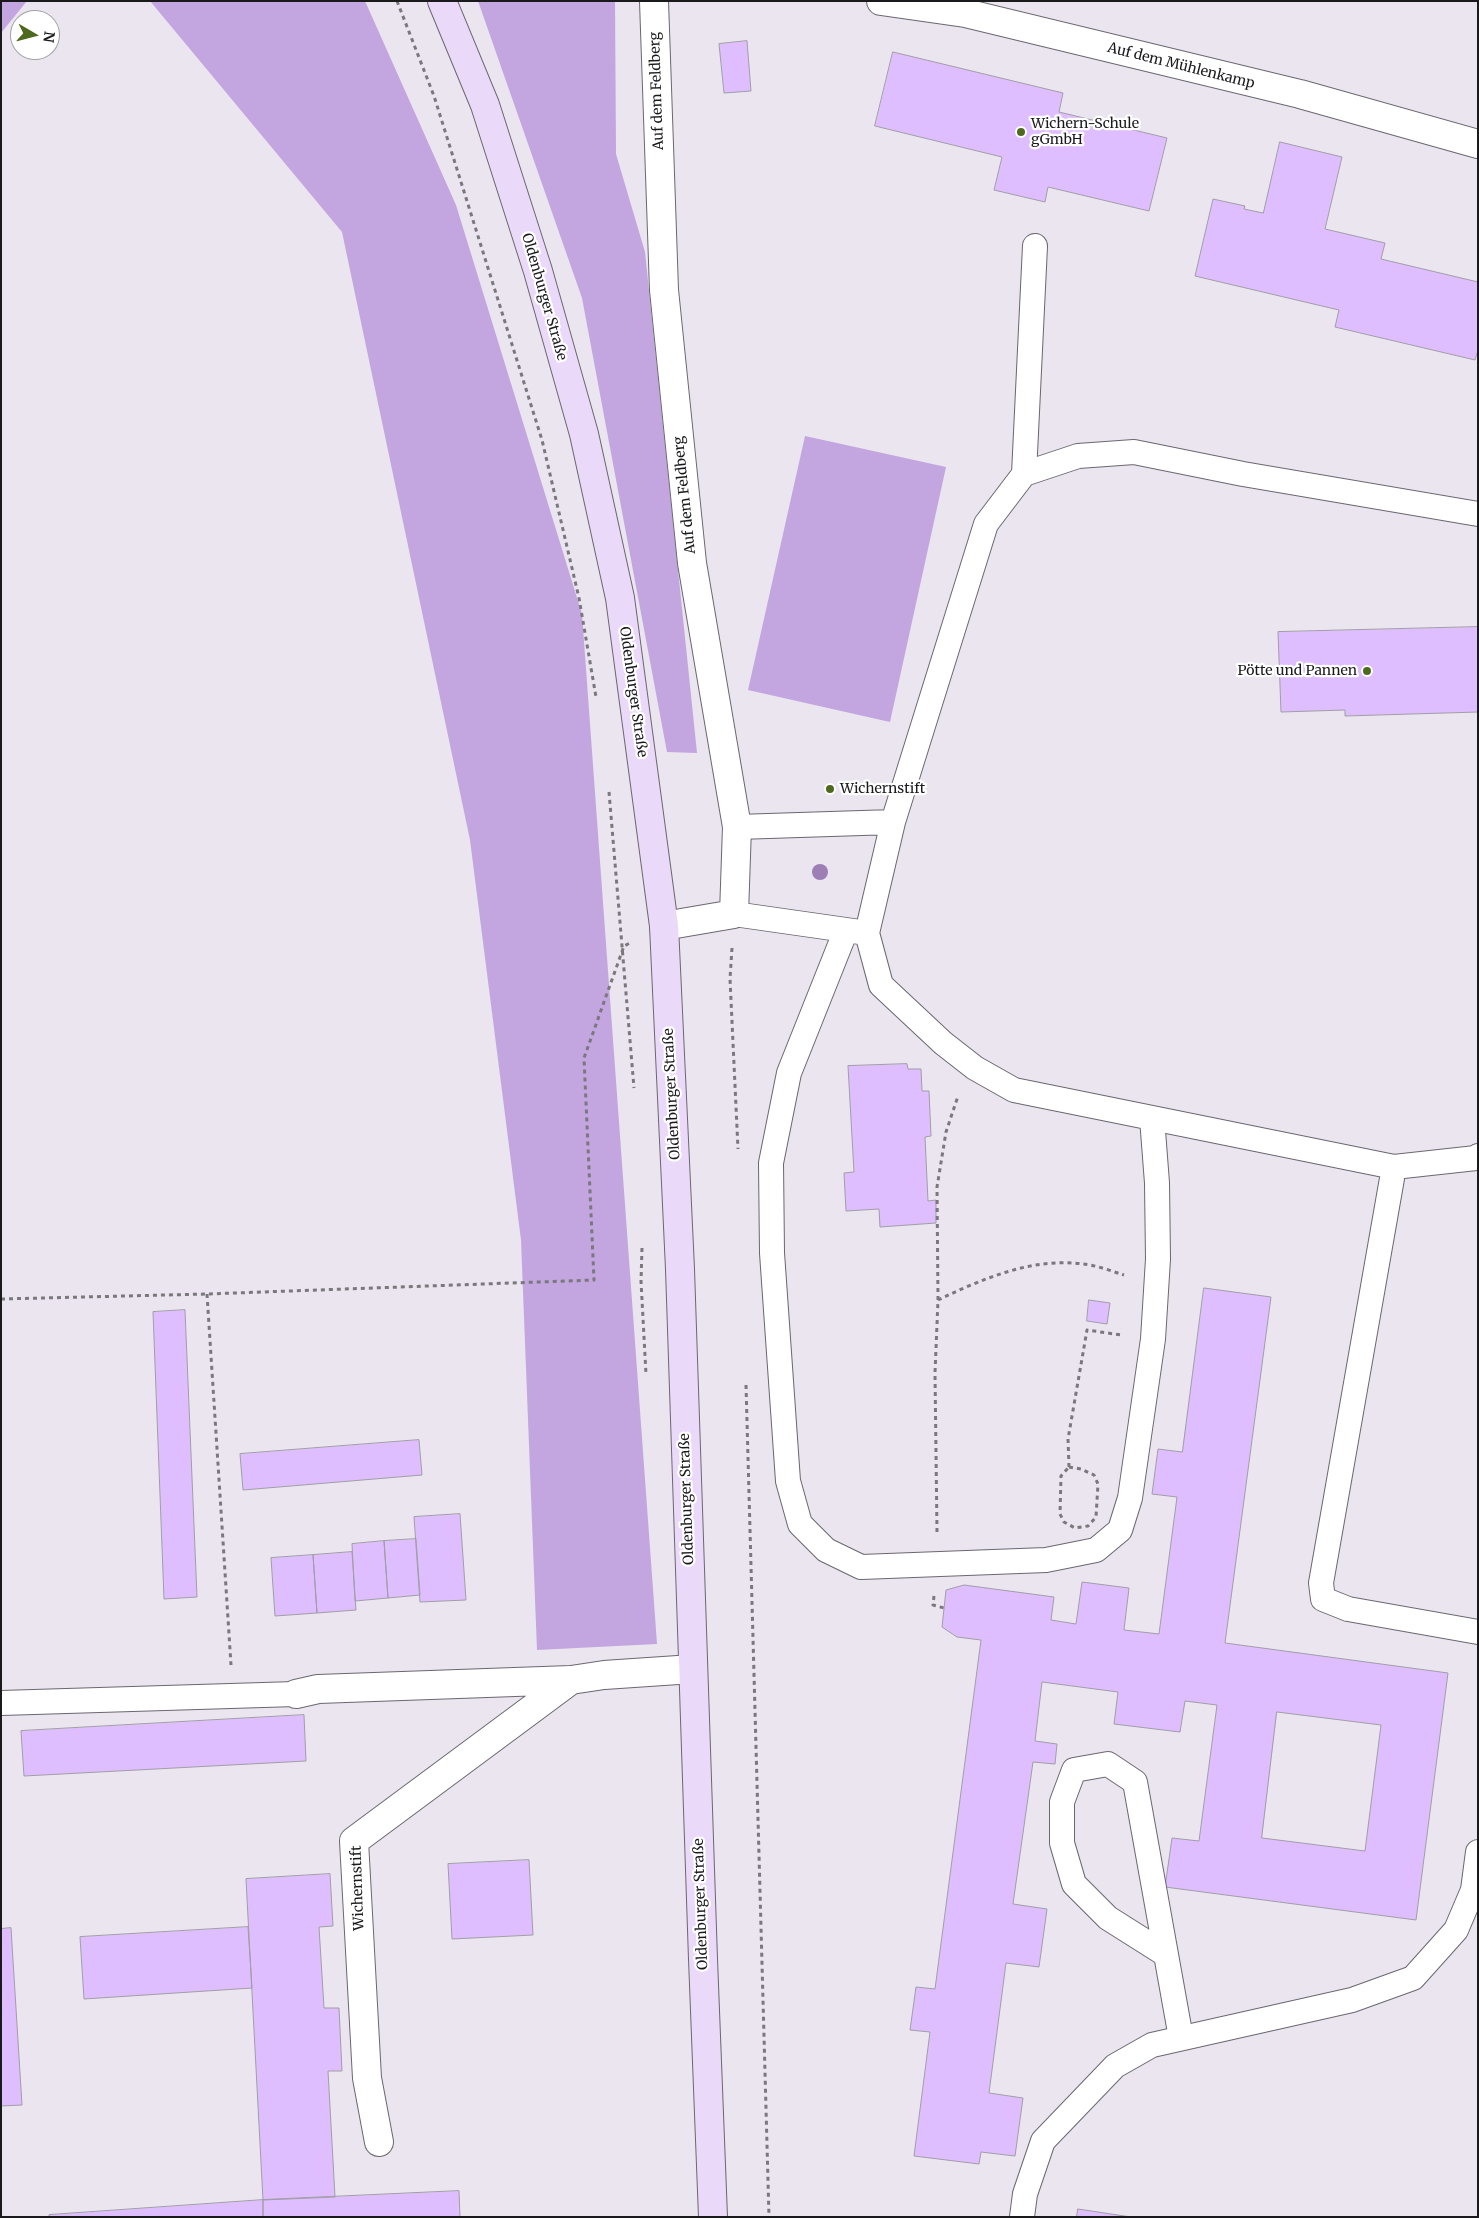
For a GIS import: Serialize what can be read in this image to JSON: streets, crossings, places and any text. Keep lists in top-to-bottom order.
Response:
{
  "streets": {
    "main road": ["Oldenburger Straße"],
    "street": ["Auf dem Mühlenkamp", "Auf dem Feldberg", "Wichernstift"]
  },
  "crossings": [
    ["Oldenburger Straße", "Wichernstift"]
  ],
  "places": ["Wichern-Schule gGmbH", "Pötte und Pannen", "Wichernstift"],
  "north": "right"
}
